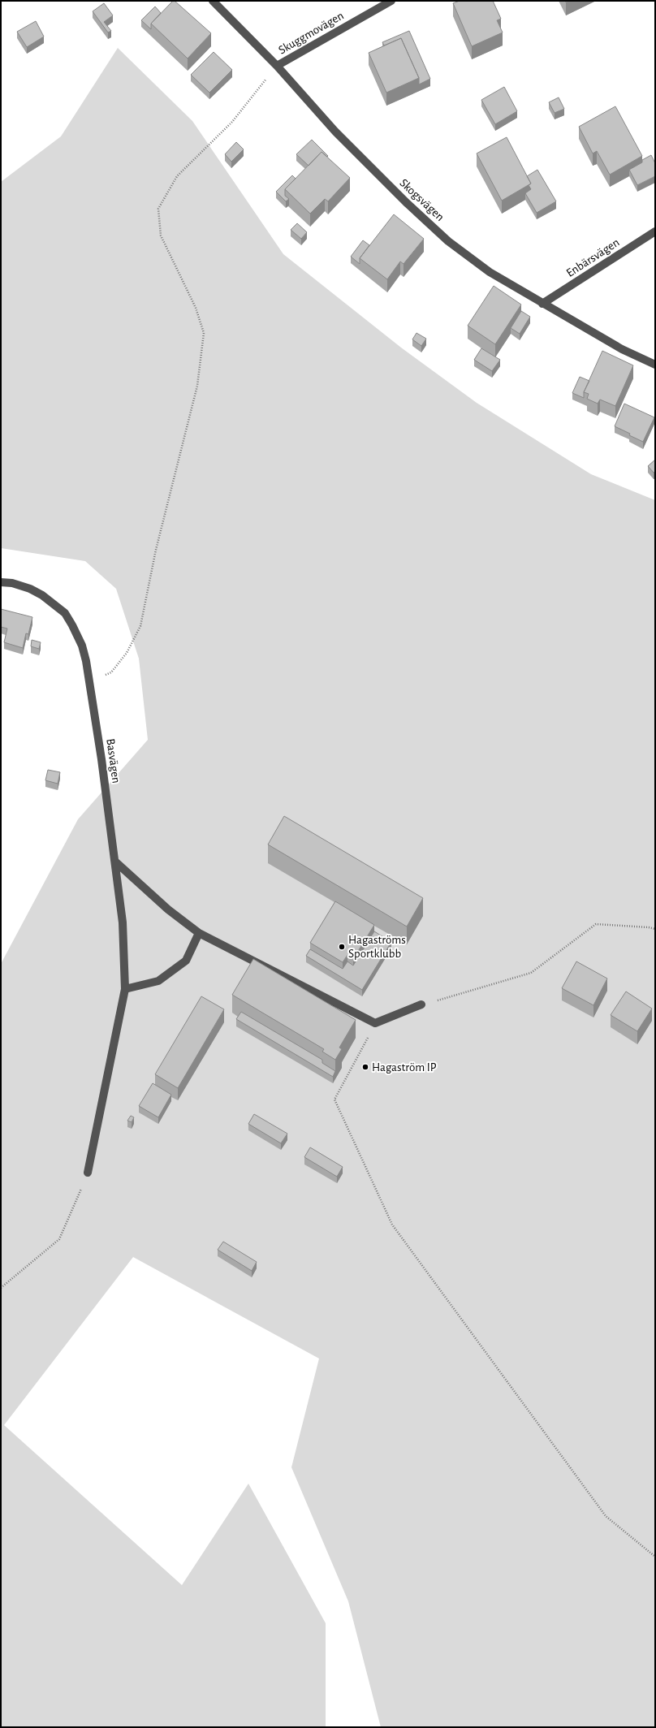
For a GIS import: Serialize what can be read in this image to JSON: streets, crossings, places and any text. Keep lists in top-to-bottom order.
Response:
{
  "streets": {
    "street": [
      "Skuggmovägen",
      "Skogsvägen",
      "Enbärsvägen",
      "Basvägen"
    ]
  },
  "crossings": [
    ["Skuggmovägen", "Skogsvägen"],
    ["Skogsvägen", "Enbärsvägen"]
  ],
  "places": ["Hagaströms Sportklubb", "Hagaström IP"]
}
